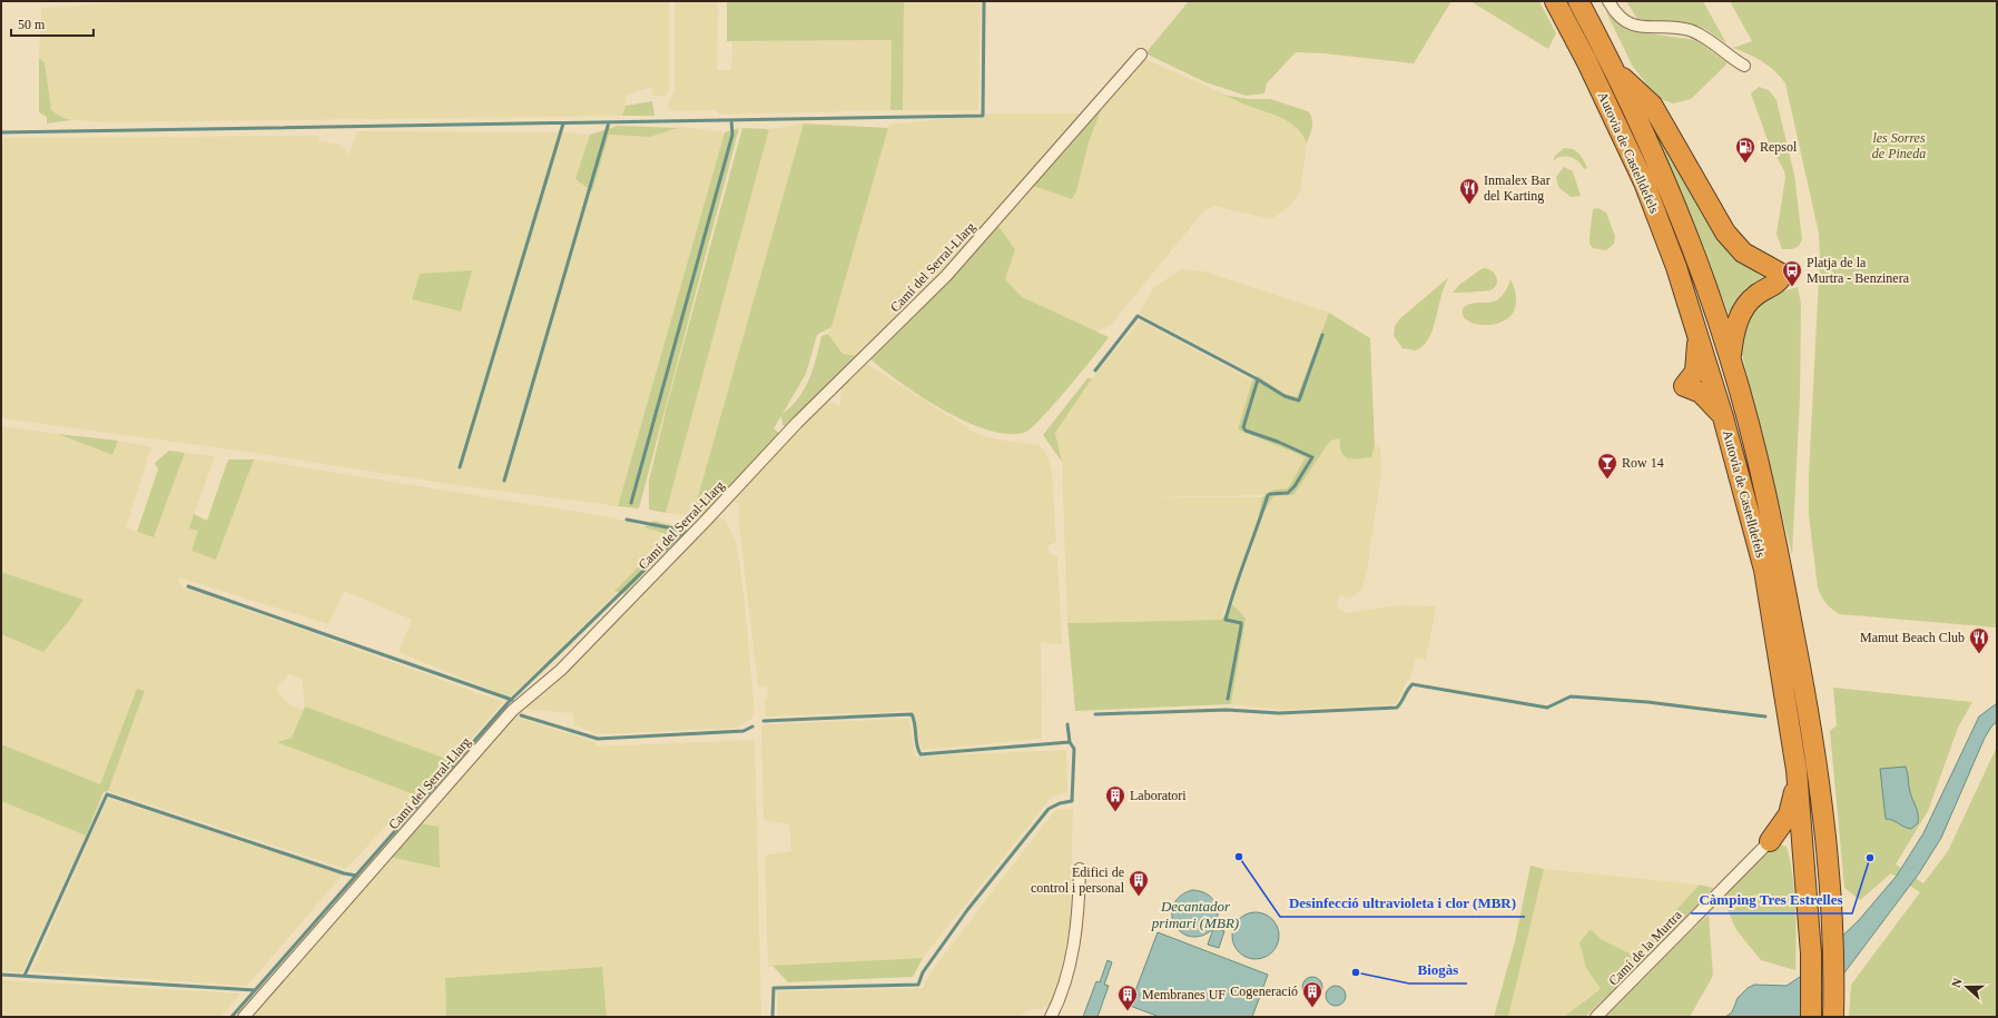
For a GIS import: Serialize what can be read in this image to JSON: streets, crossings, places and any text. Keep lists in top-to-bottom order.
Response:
{
  "streets": {
    "highway": ["Autovia de Castelldefels"],
    "street": ["Camí del Serral-Llarg", "Camí de la Murtra"]
  },
  "water": ["Decantador primari (MBR)"],
  "parks": ["les Sorres de Pineda"],
  "places": {
    "fuel station": ["Repsol"],
    "restaurant": ["Inmalex Bar del Karting", "Mamut Beach Club"],
    "bus stop": ["Platja de la Murtra - Benzinera"],
    "bar": ["Row 14"],
    "building": [
      "Laboratori",
      "Edifici de control i personal",
      "Cogeneració",
      "Membranes UF"
    ],
    "other": ["Desinfecció ultravioleta i clor (MBR)", "Càmping Tres Estrelles", "Biogàs"]
  },
  "scale_bar": "50 m",
  "north": "left"
}
